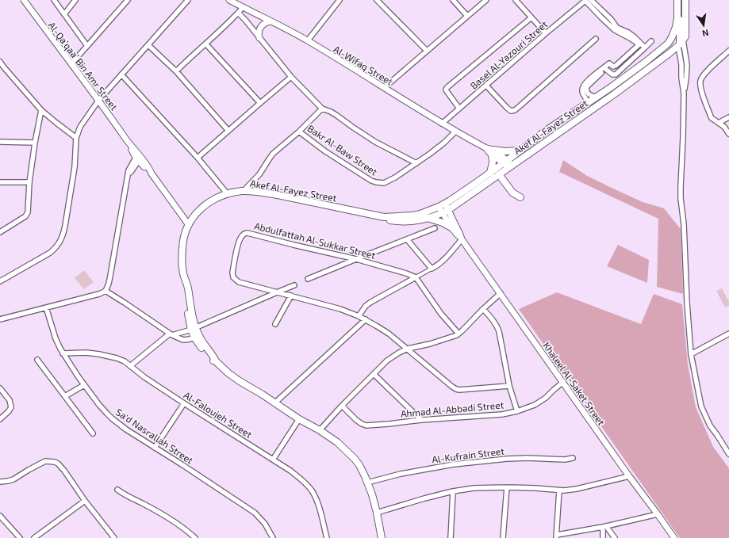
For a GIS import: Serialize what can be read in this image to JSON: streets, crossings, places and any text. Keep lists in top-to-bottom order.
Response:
{
  "streets": {
    "main road": ["Akef Al-Fayez Street"],
    "street": [
      "Basel Al-Yazouri Street",
      "Al-Wifaq Street",
      "Al-Qa’qaa’ Bin Amr Street",
      "Bakr Al-Baw Street",
      "Abdulfattah Al-Sukkar Street",
      "Khaleel Al-Saket Street",
      "Ahmad Al-Abbadi Street",
      "Al-Faloujeh Street",
      "Sa'd Nasrallah Street",
      "Al-Kufrain Street"
    ]
  },
  "crossings": [
    ["Basel Al-Yazouri Street", "Al-Wifaq Street"],
    ["Al-Wifaq Street", "Akef Al-Fayez Street"],
    ["Al-Wifaq Street", "Bakr Al-Baw Street"],
    ["Al-Qa’qaa’ Bin Amr Street", "Akef Al-Fayez Street"],
    ["Akef Al-Fayez Street", "Khaleel Al-Saket Street"],
    ["Akef Al-Fayez Street", "Al-Kufrain Street"],
    ["Khaleel Al-Saket Street", "Ahmad Al-Abbadi Street"],
    ["Al-Faloujeh Street", "Sa'd Nasrallah Street"]
  ],
  "north": "bottom"
}
